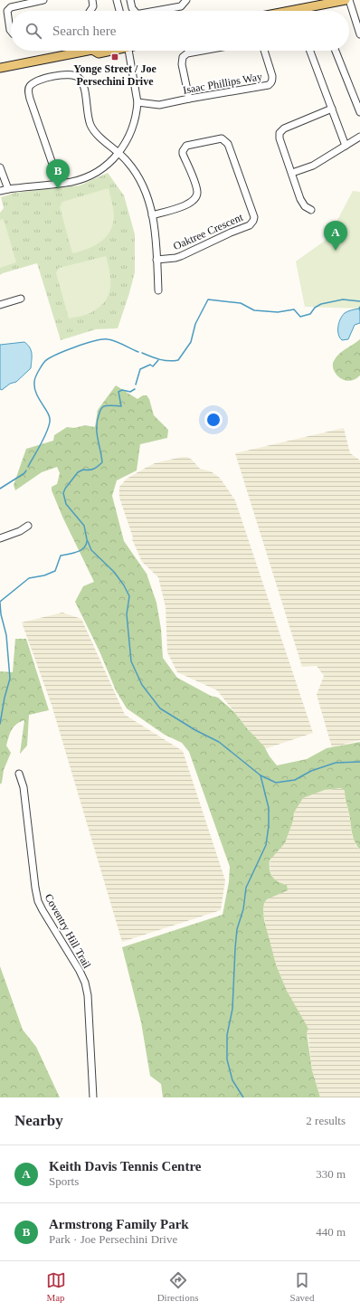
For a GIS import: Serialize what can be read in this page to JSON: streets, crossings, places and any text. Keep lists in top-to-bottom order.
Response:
{
  "streets": {
    "street": ["Isaac Phillips Way", "Oaktree Crescent", "Coventry Hill Trail"]
  },
  "places": {
    "transit": ["Yonge Street / Joe Persechini Drive"]
  },
  "page": {
    "search": "Search here",
    "pins": ["B", "A"],
    "heading": ["Nearby", "2 results"],
    "list": [
      {
        "mark": "A",
        "name": "Keith Davis Tennis Centre",
        "note": "Sports",
        "value": "330 m"
      },
      {
        "mark": "B",
        "name": "Armstrong Family Park",
        "note": "Park · Joe Persechini Drive",
        "value": "440 m"
      }
    ],
    "nav": ["Map", "Directions", "Saved"]
  }
}
